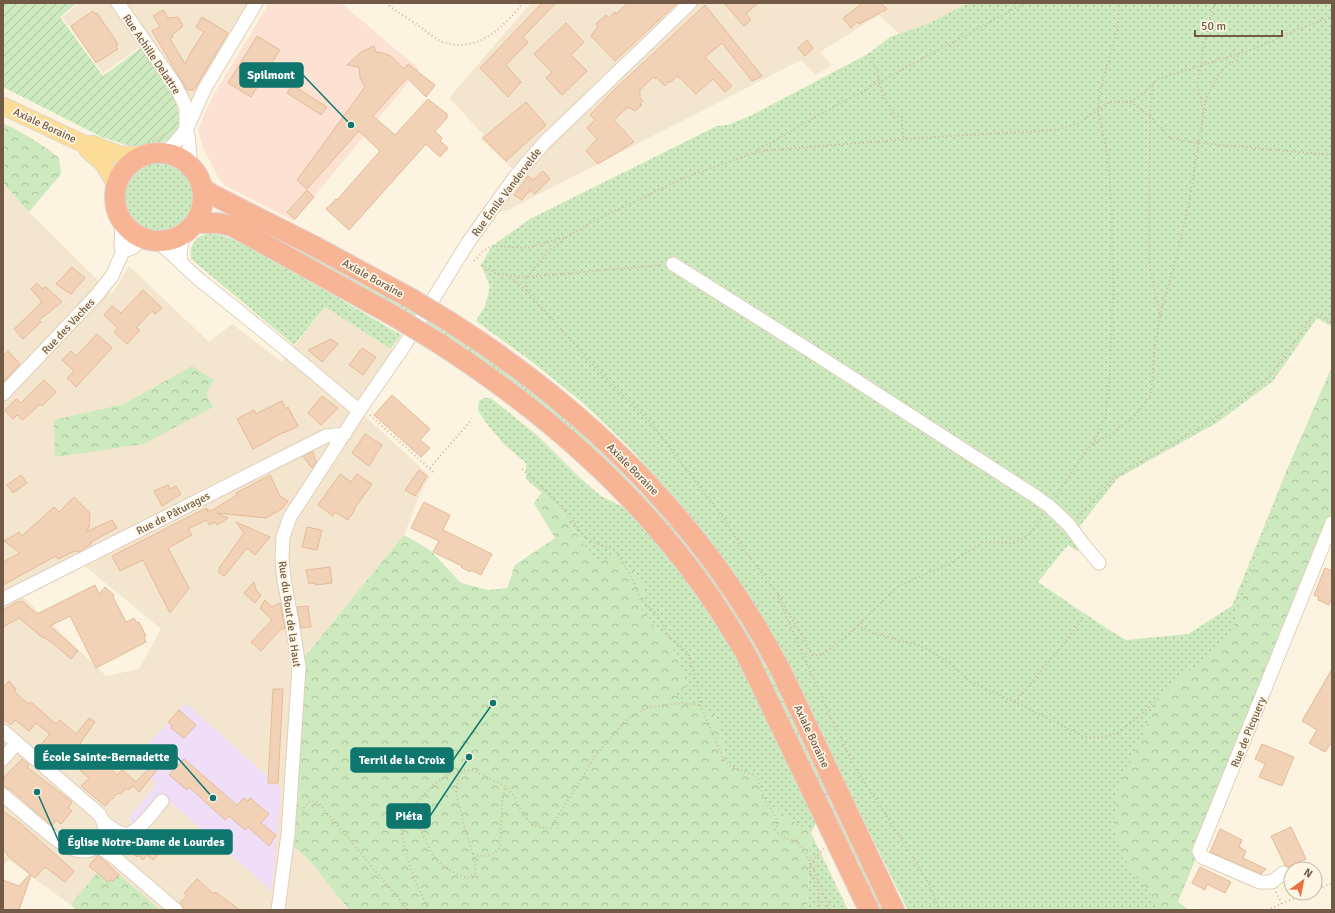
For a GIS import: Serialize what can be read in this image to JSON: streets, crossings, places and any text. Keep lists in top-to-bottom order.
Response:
{
  "streets": {
    "highway": ["Axiale Boraine"],
    "street": [
      "Rue Achille Delattre",
      "Rue Émile Vandervelde",
      "Rue des Vaches",
      "Rue de Pâturages",
      "Rue du Bout de la Haut",
      "Rue de Picquery"
    ]
  },
  "crossings": [
    ["Axiale Boraine", "Rue des Vaches"],
    ["Rue Émile Vandervelde", "Rue du Bout de la Haut"],
    ["Rue de Pâturages", "Rue du Bout de la Haut"]
  ],
  "places": [
    "Spilmont",
    "Terril de la Croix",
    "Piéta",
    "Église Notre-Dame de Lourdes",
    "École Sainte-Bernadette"
  ],
  "scale_bar": "50 m",
  "north": "top right"
}
